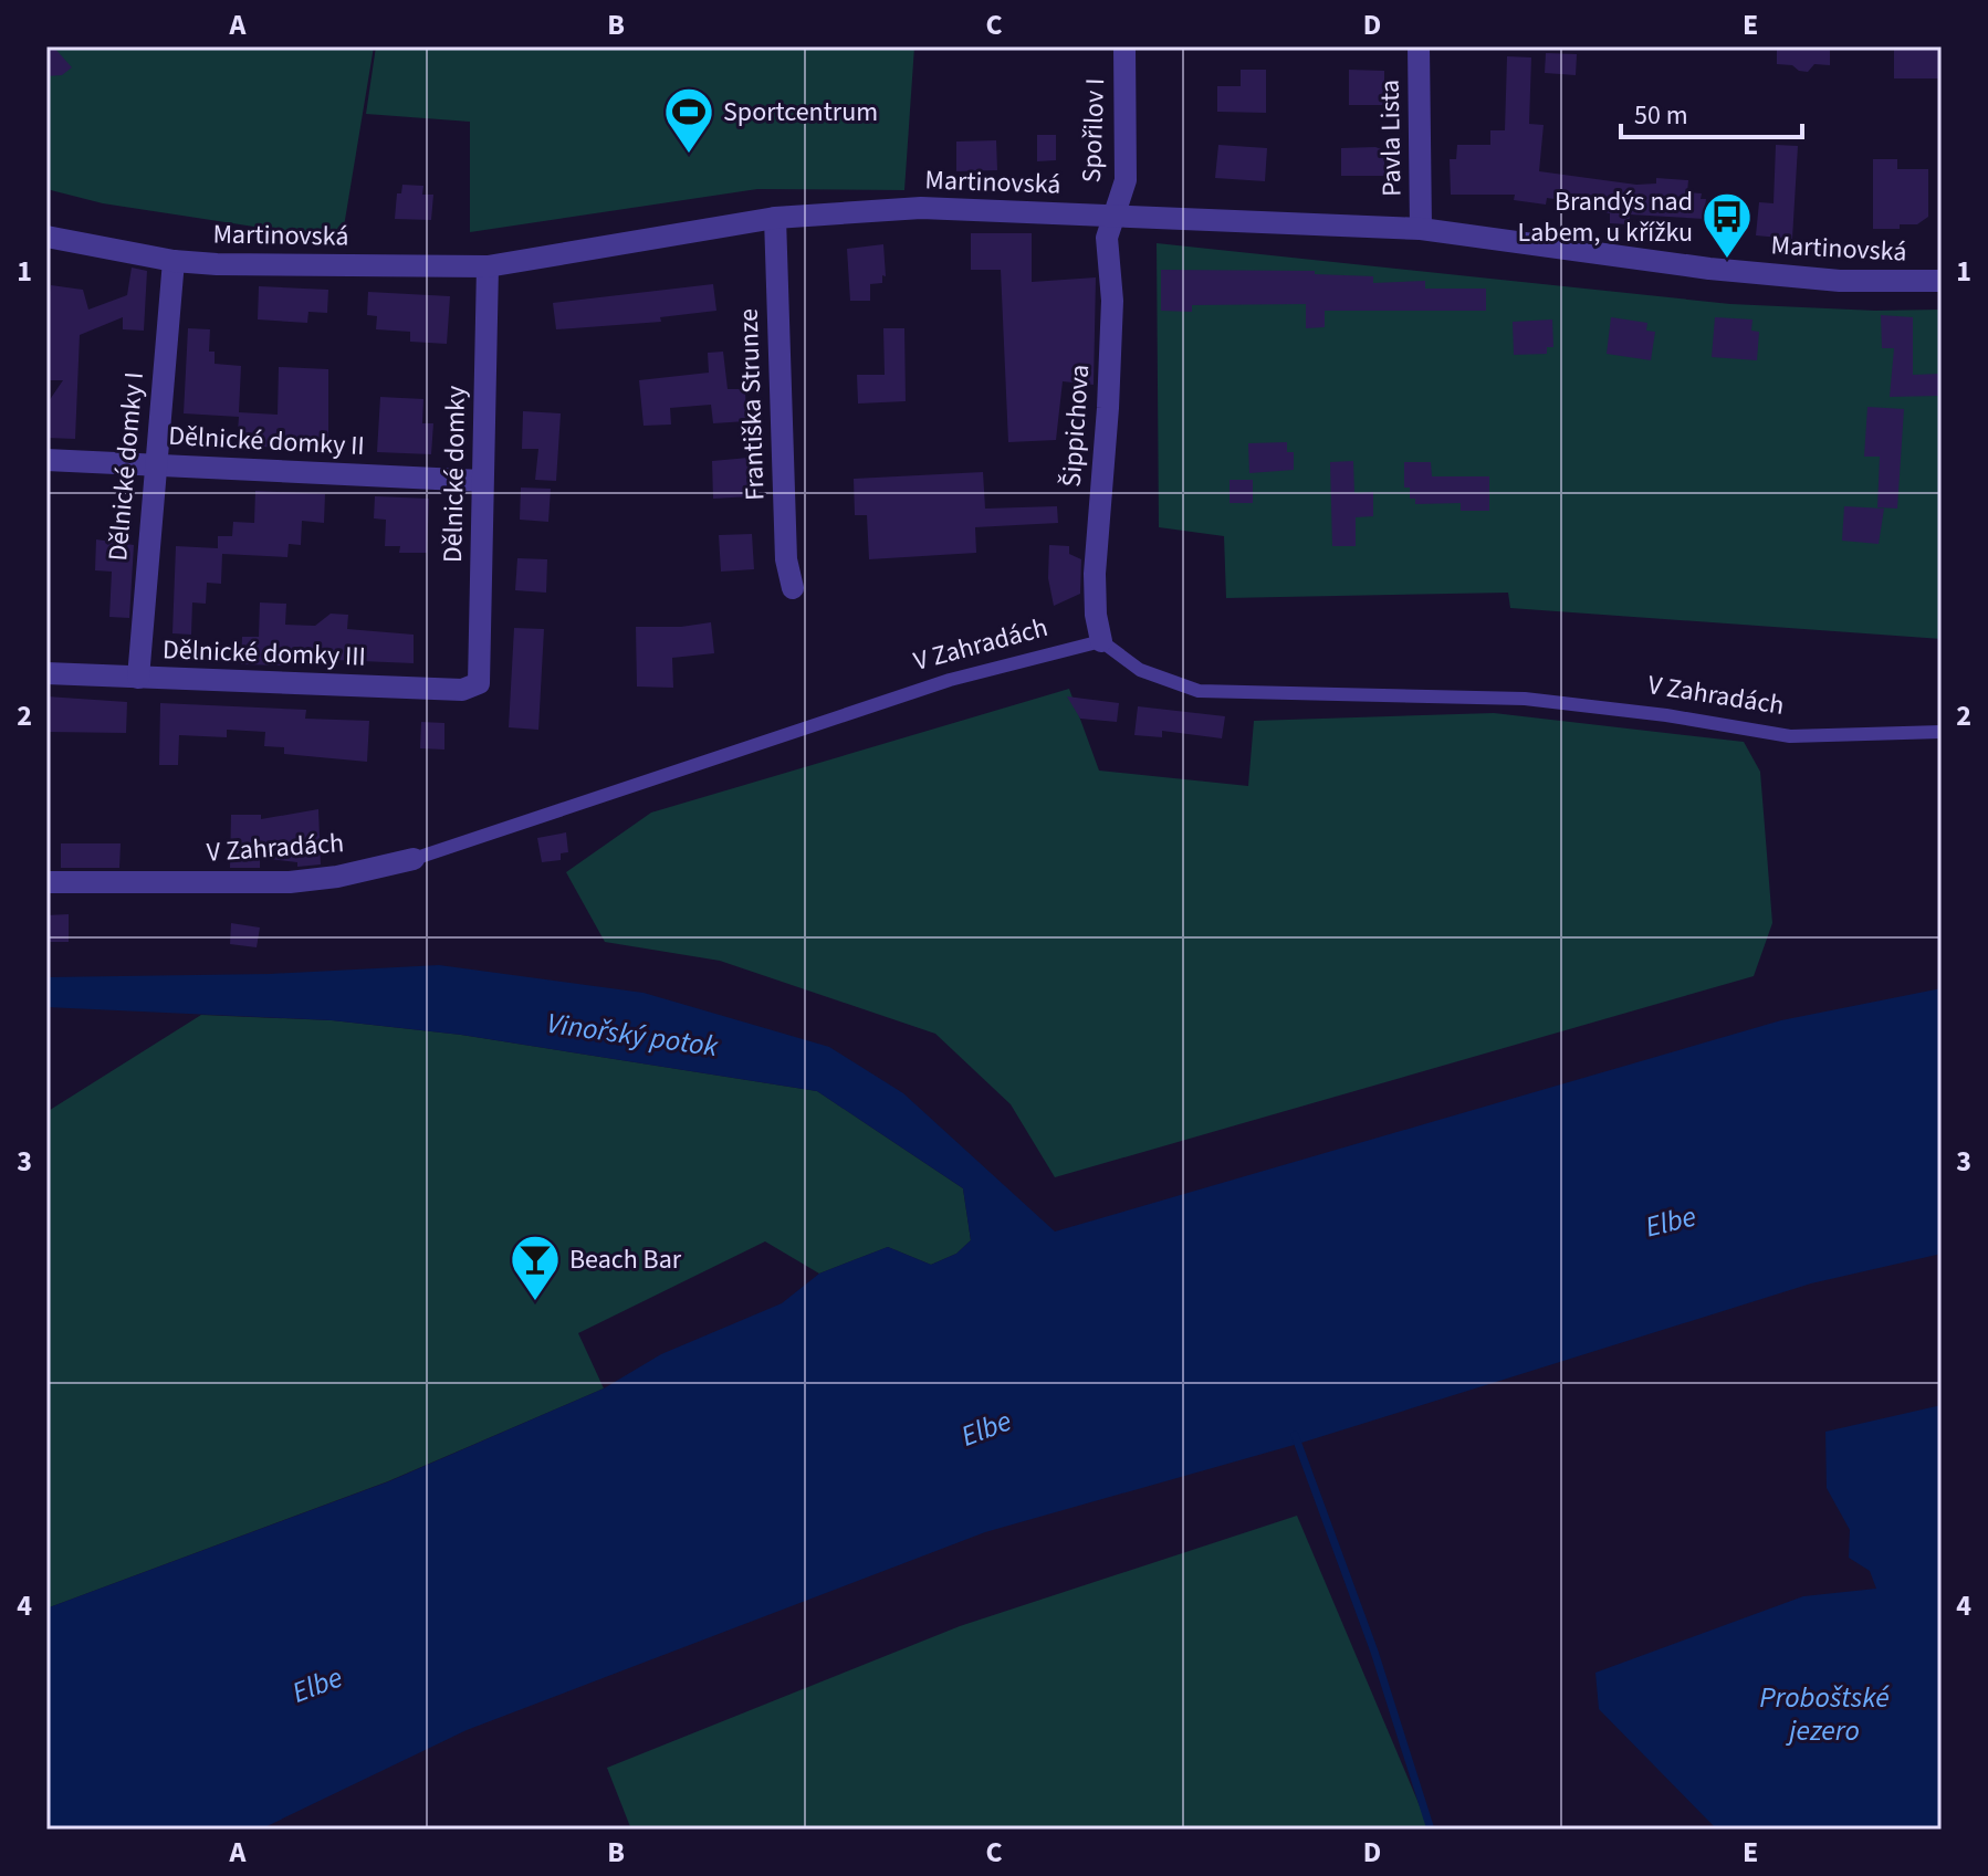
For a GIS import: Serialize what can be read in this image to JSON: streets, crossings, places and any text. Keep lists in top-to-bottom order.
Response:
{
  "streets": {
    "street": [
      "Spořilov I",
      "Pavla Lista",
      "Martinovská",
      "Františka Strunze",
      "Šippichova",
      "Dělnické domky II",
      "Dělnické domky I",
      "Dělnické domky",
      "V Zahradách",
      "Dělnické domky III"
    ]
  },
  "crossings": [
    ["Spořilov I", "Martinovská"],
    ["Spořilov I", "Šippichova"],
    ["Pavla Lista", "Martinovská"],
    ["Martinovská", "Františka Strunze"],
    ["Martinovská", "Šippichova"],
    ["Martinovská", "Dělnické domky I"],
    ["Martinovská", "Dělnické domky"],
    ["Šippichova", "V Zahradách"],
    ["Dělnické domky II", "Dělnické domky I"],
    ["Dělnické domky II", "Dělnické domky"],
    ["Dělnické domky I", "Dělnické domky III"],
    ["Dělnické domky", "Dělnické domky III"]
  ],
  "water": ["Vinořský potok", "Elbe", "Proboštské jezero"],
  "places": {
    "sports": ["Sportcentrum"],
    "bus stop": ["Brandýs nad Labem, u křížku"],
    "bar": ["Beach Bar"]
  },
  "scale_bar": "50 m",
  "grid": {
    "columns": [
      "A",
      "B",
      "C",
      "D",
      "E"
    ],
    "rows": [
      "1",
      "2",
      "3",
      "4"
    ]
  }
}
